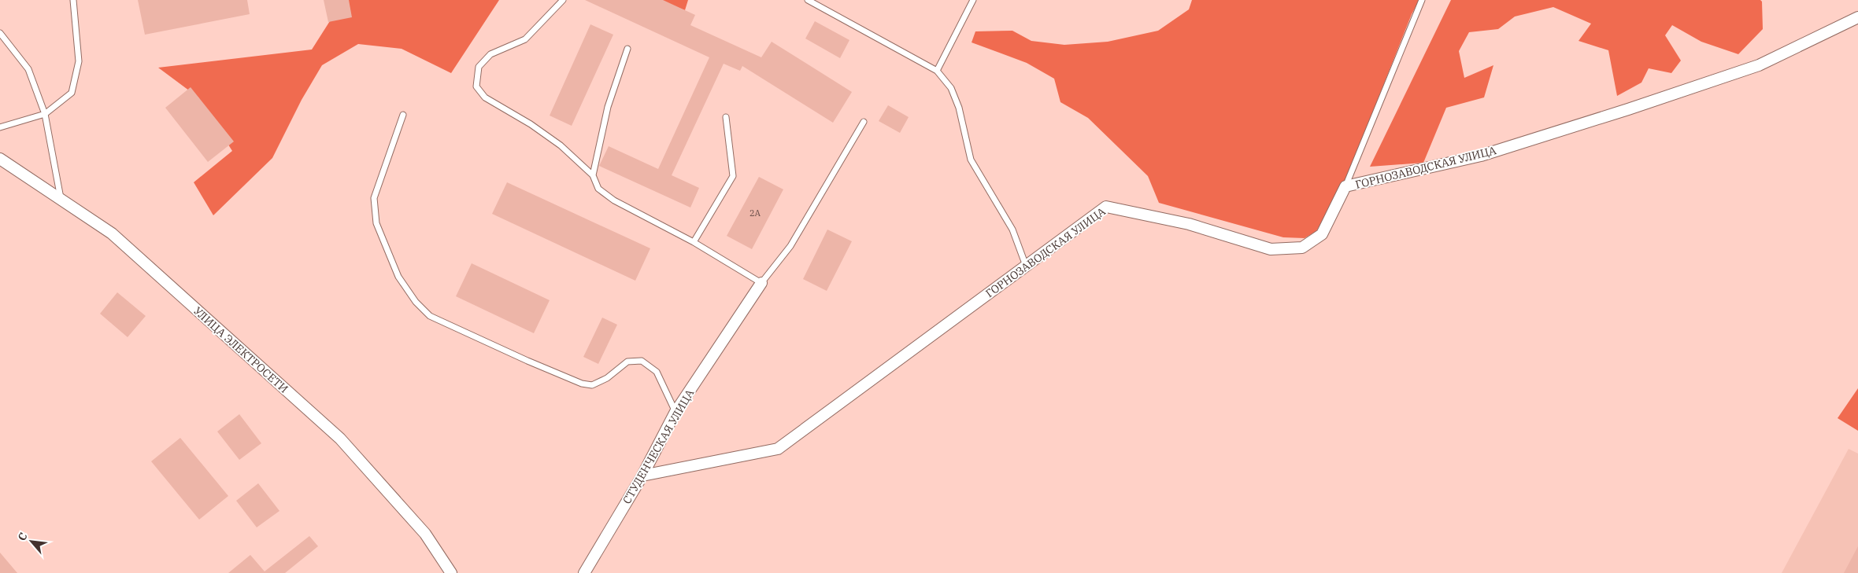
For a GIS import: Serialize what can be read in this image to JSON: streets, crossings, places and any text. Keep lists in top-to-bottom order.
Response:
{
  "streets": {
    "street": ["ГОРНОЗАВОДСКАЯ УЛИЦА", "УЛИЦА ЭЛЕКТРОСЕТИ", "СТУДЕНЧЕСКАЯ УЛИЦА"]
  },
  "crossings": [
    ["ГОРНОЗАВОДСКАЯ УЛИЦА", "СТУДЕНЧЕСКАЯ УЛИЦА"]
  ],
  "house_numbers": ["2А"],
  "north": "top left"
}
